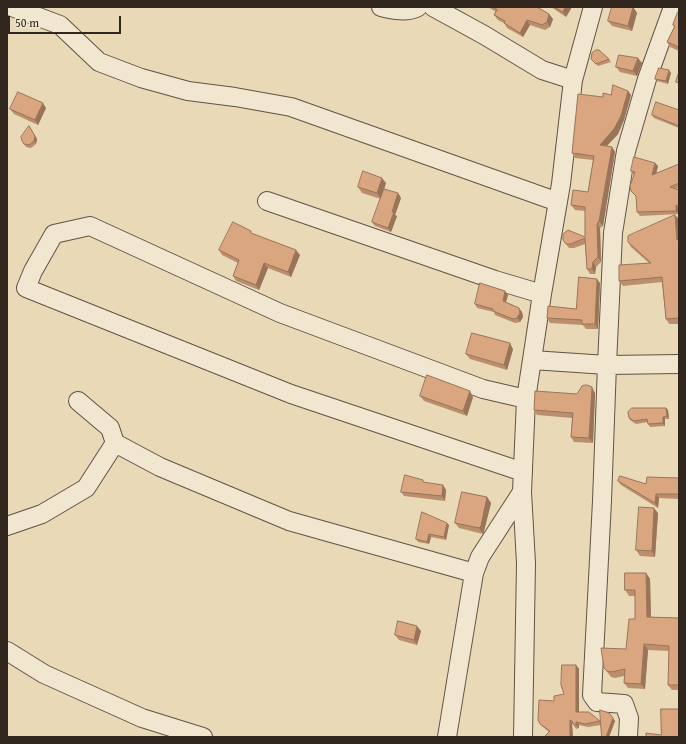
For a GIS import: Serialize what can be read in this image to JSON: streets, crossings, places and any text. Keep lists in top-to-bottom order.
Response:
{
  "scale_bar": "50 m"
}
